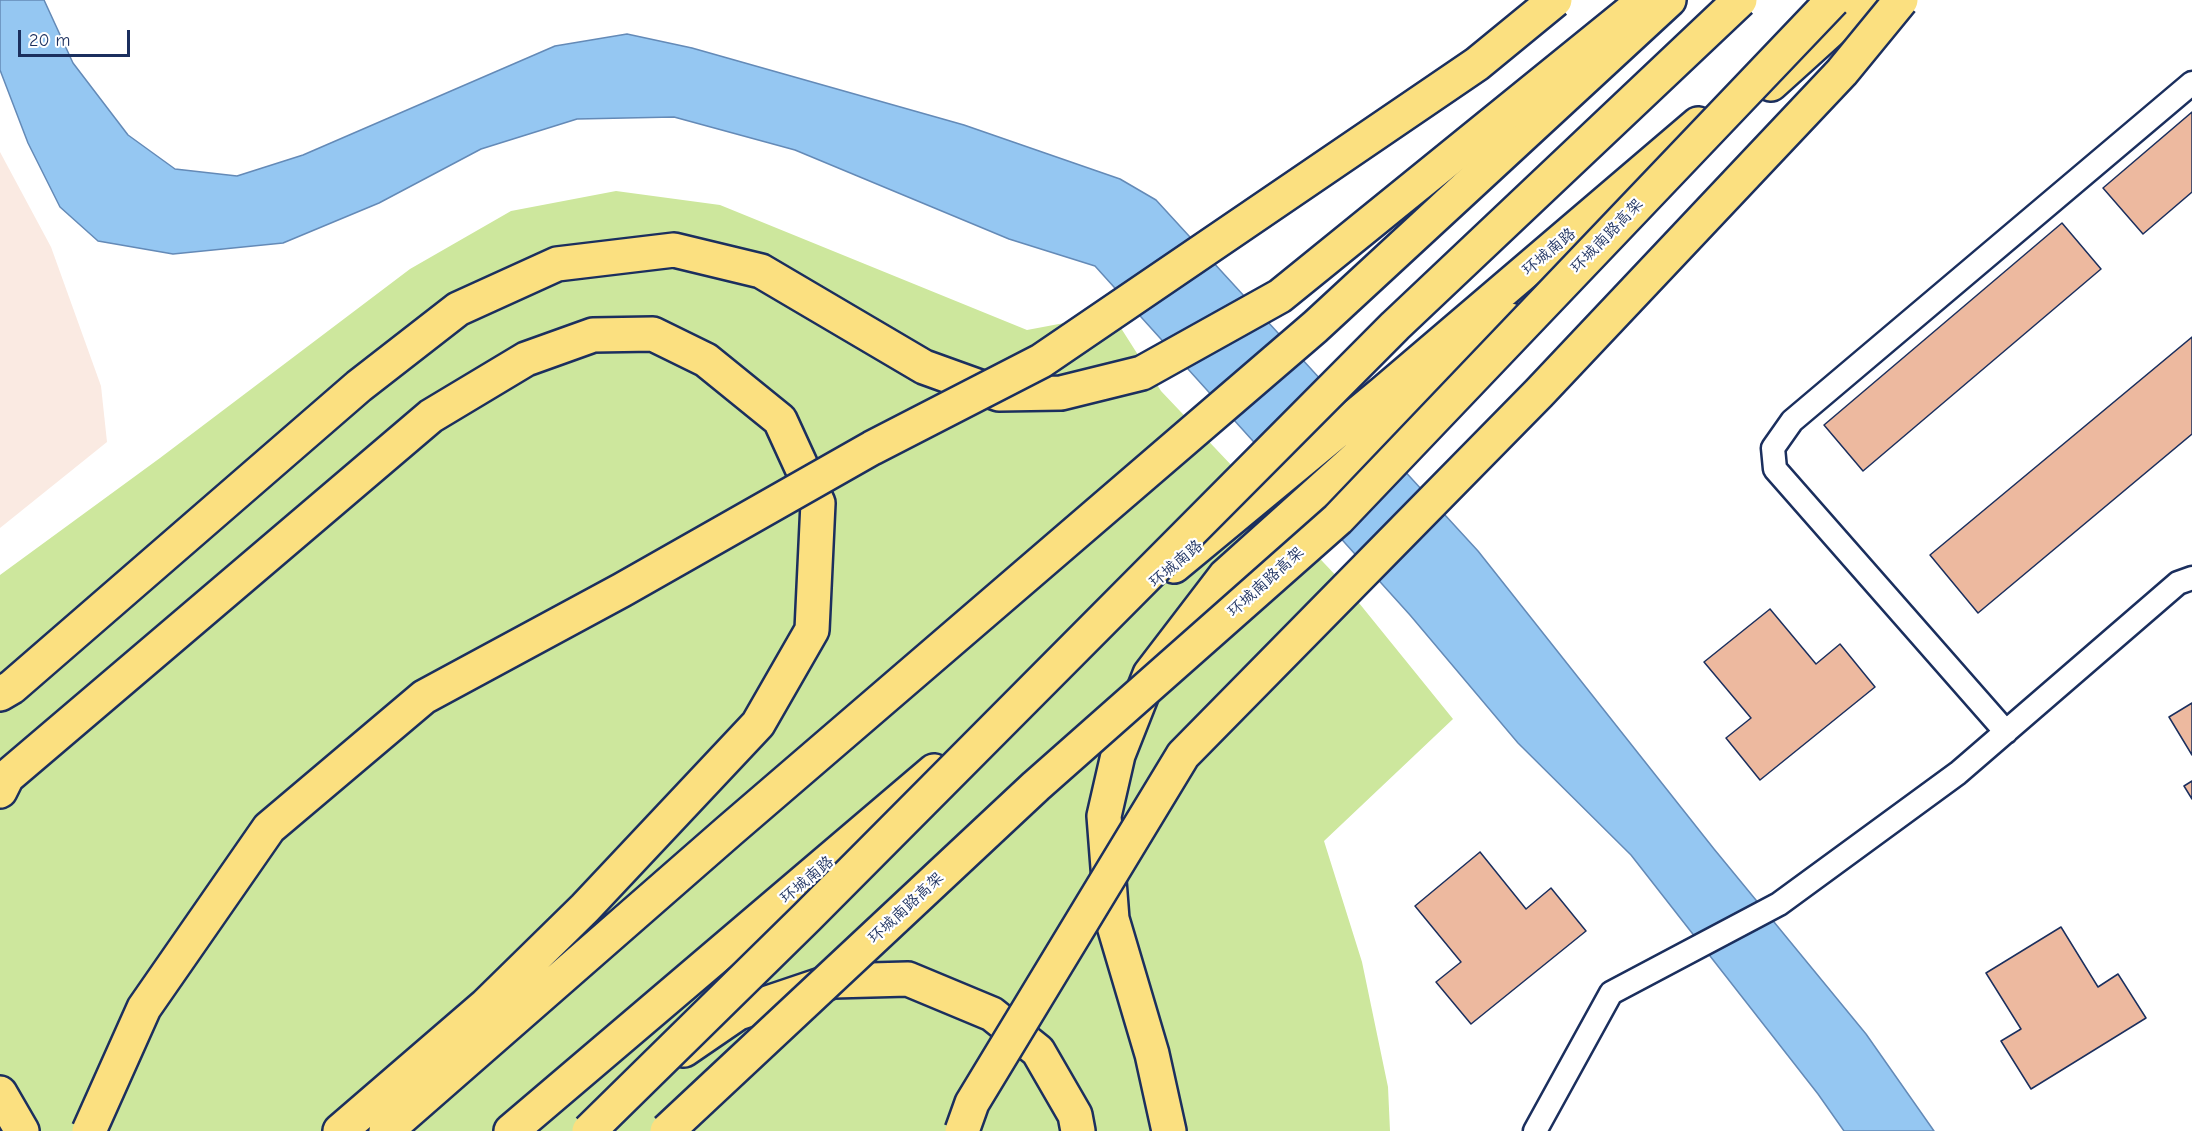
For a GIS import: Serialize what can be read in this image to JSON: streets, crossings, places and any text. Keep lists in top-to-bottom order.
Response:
{
  "streets": {
    "main road": ["环城南路高架", "环城南路"]
  },
  "scale_bar": "20 m"
}
